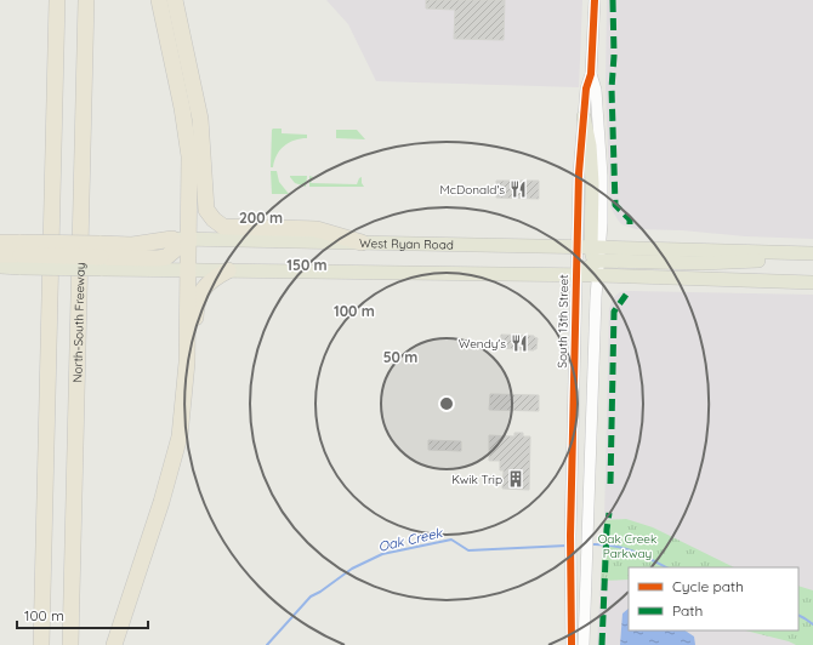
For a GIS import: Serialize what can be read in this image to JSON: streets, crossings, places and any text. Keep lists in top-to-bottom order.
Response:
{
  "streets": {
    "highway": ["North-South Freeway"],
    "main road": ["West Ryan Road"],
    "street": ["South 13th Street"]
  },
  "crossings": [
    ["West Ryan Road", "South 13th Street"]
  ],
  "water": ["Oak Creek"],
  "parks": ["Oak Creek Parkway"],
  "places": {
    "restaurant": ["McDonald's", "Wendy's"],
    "building": ["Kwik Trip"]
  },
  "legend": ["Cycle path", "Path"],
  "scale_bar": "100 m",
  "rings": [
    "200 m",
    "150 m",
    "100 m",
    "50 m"
  ]
}
